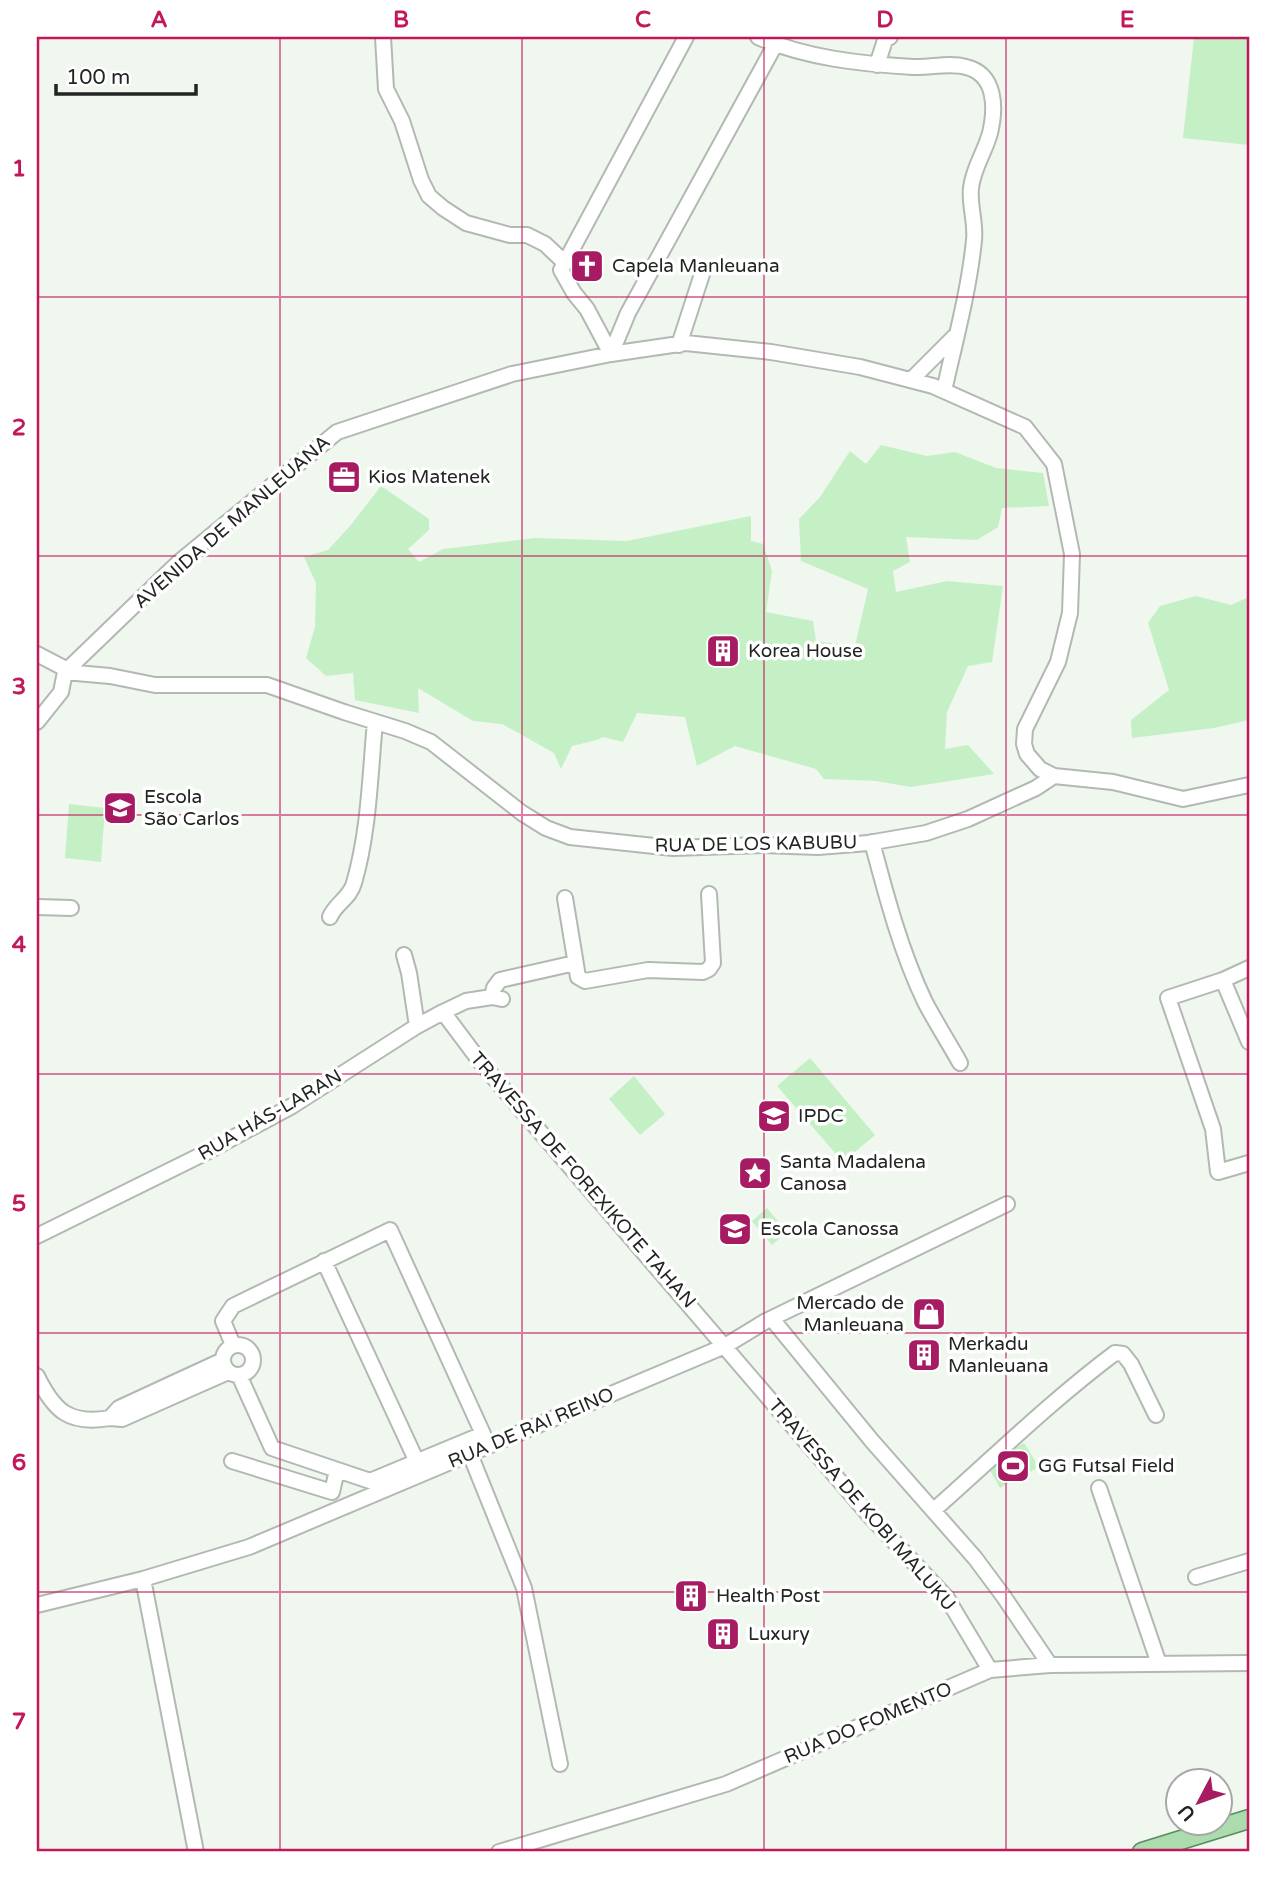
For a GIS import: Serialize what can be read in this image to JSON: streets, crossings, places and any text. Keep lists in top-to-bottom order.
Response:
{
  "streets": {
    "street": [
      "AVENIDA DE MANLEUANA",
      "RUA DE LOS KABUBU",
      "RUA HÁS-LARAN",
      "TRAVESSA DE FOREXIKOTE TAHAN",
      "RUA DE RAI REINO",
      "TRAVESSA DE KOBI MALUKU",
      "RUA DO FOMENTO"
    ]
  },
  "crossings": [
    ["AVENIDA DE MANLEUANA", "RUA DE LOS KABUBU"],
    ["RUA HÁS-LARAN", "TRAVESSA DE FOREXIKOTE TAHAN"],
    ["TRAVESSA DE FOREXIKOTE TAHAN", "RUA DE RAI REINO"],
    ["TRAVESSA DE FOREXIKOTE TAHAN", "TRAVESSA DE KOBI MALUKU"],
    ["RUA DE RAI REINO", "TRAVESSA DE KOBI MALUKU"],
    ["TRAVESSA DE KOBI MALUKU", "RUA DO FOMENTO"]
  ],
  "places": {
    "church": ["Capela Manleuana"],
    "office": ["Kios Matenek"],
    "building": [
      "Korea House",
      "Merkadu Manleuana",
      "Health Post",
      "Luxury"
    ],
    "school or university": ["Escola São Carlos", "IPDC", "Escola Canossa"],
    "place": ["Santa Madalena Canosa"],
    "shop": ["Mercado de Manleuana"],
    "sports": ["GG Futsal Field"]
  },
  "scale_bar": "100 m",
  "north": "bottom left",
  "grid": {
    "columns": [
      "A",
      "B",
      "C",
      "D",
      "E"
    ],
    "rows": [
      "1",
      "2",
      "3",
      "4",
      "5",
      "6",
      "7"
    ]
  }
}
